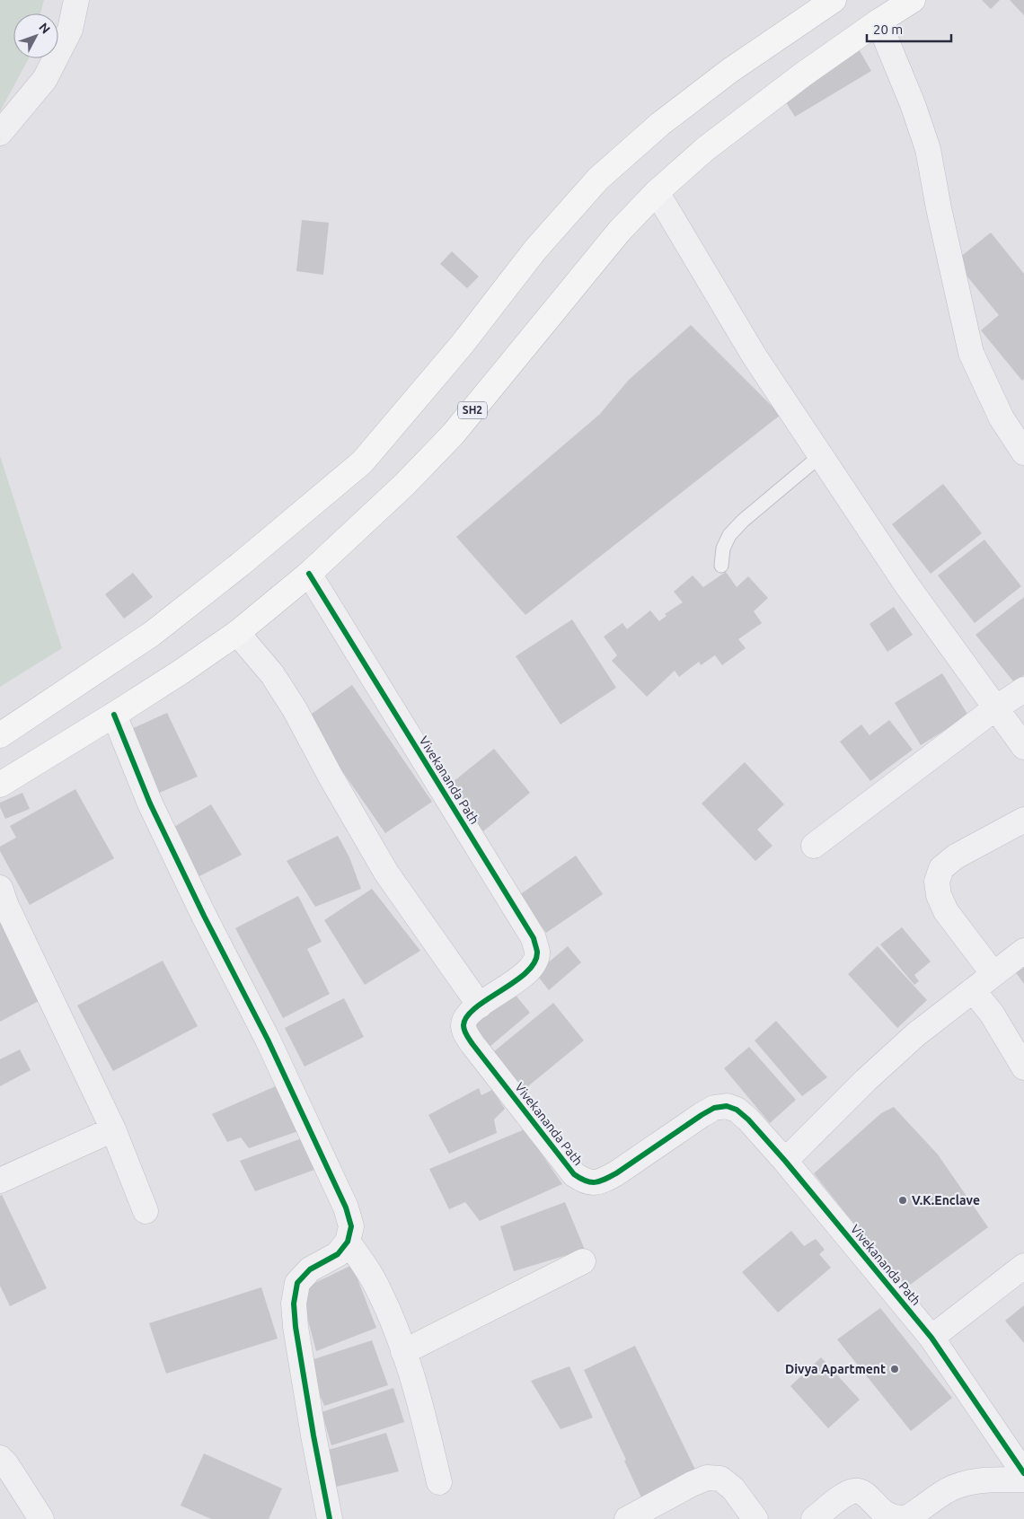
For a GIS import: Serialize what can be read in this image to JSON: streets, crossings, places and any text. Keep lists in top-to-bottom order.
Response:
{
  "streets": {
    "main road": ["SH2"],
    "street": ["Vivekananda Path"]
  },
  "crossings": [
    ["SH2", "Vivekananda Path"]
  ],
  "places": ["V.K.Enclave", "Divya Apartment"],
  "scale_bar": "20 m",
  "north": "top right"
}
